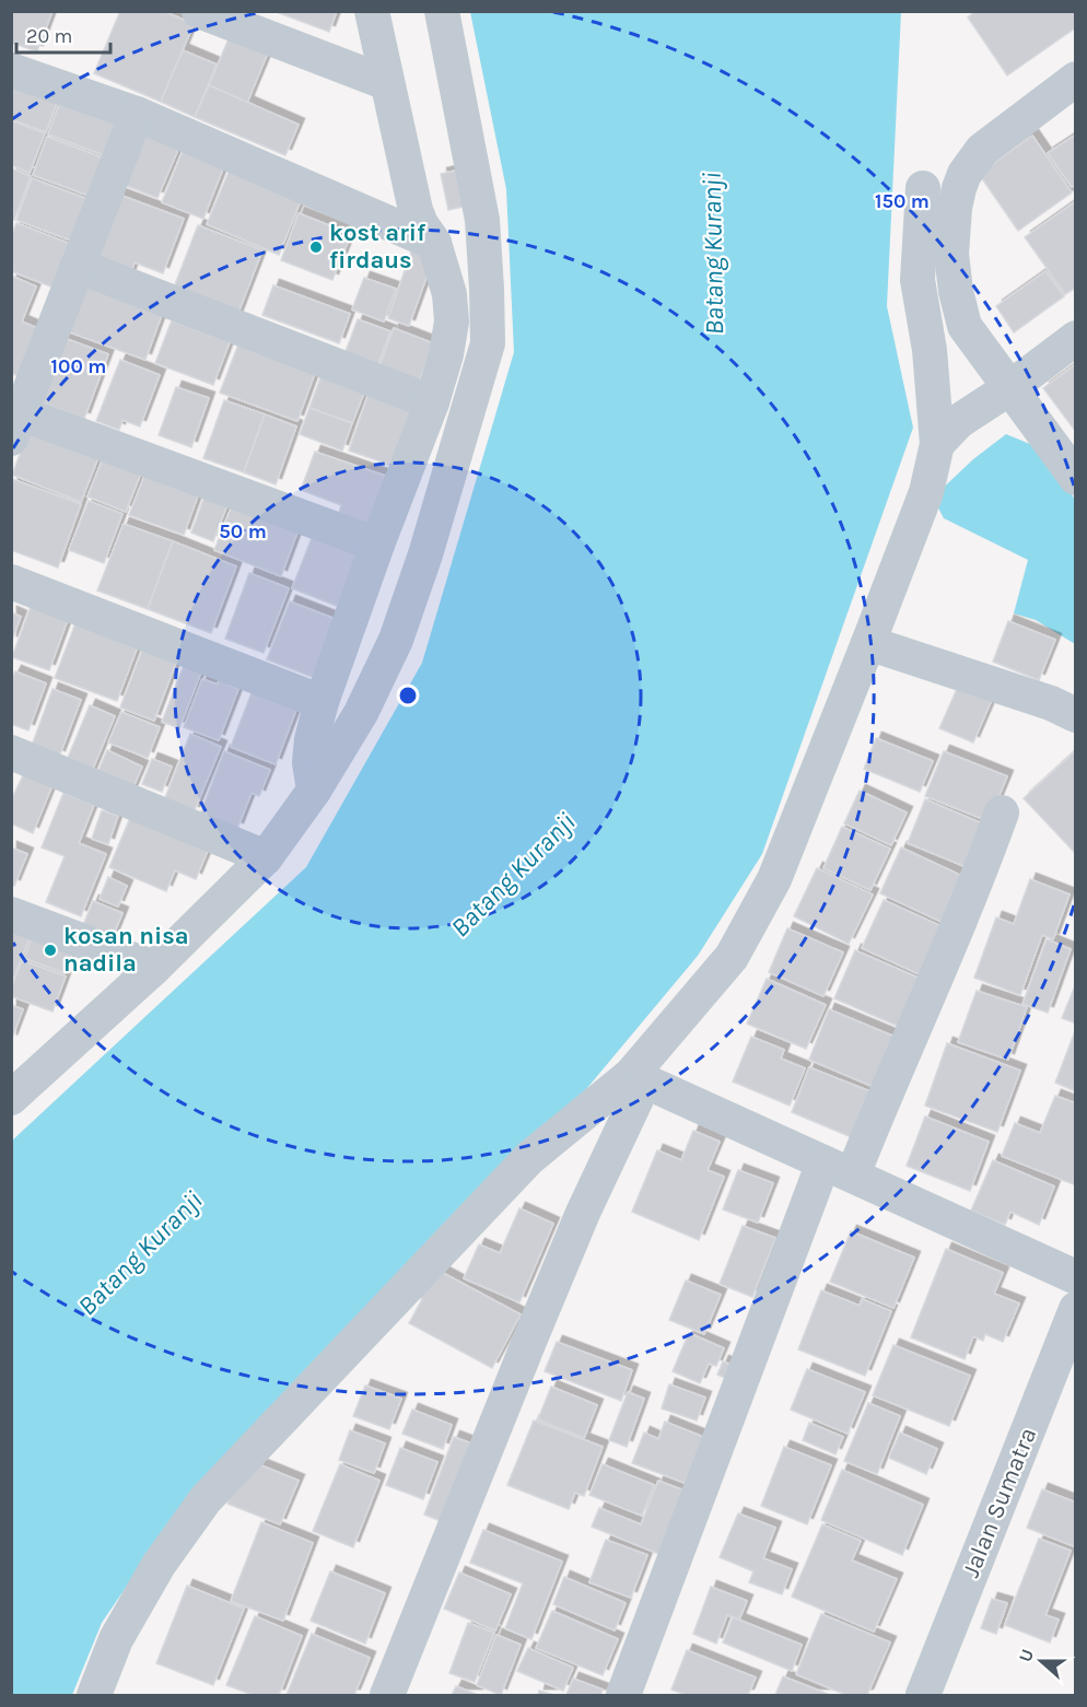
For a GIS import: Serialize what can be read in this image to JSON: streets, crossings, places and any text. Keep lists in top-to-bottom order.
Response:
{
  "streets": {
    "street": ["Jalan Sumatra"]
  },
  "water": ["Batang Kuranji"],
  "places": ["kost arif firdaus", "kosan nisa nadila"],
  "scale_bar": "20 m",
  "north": "left",
  "rings": ["150 m", "100 m", "50 m"]
}
